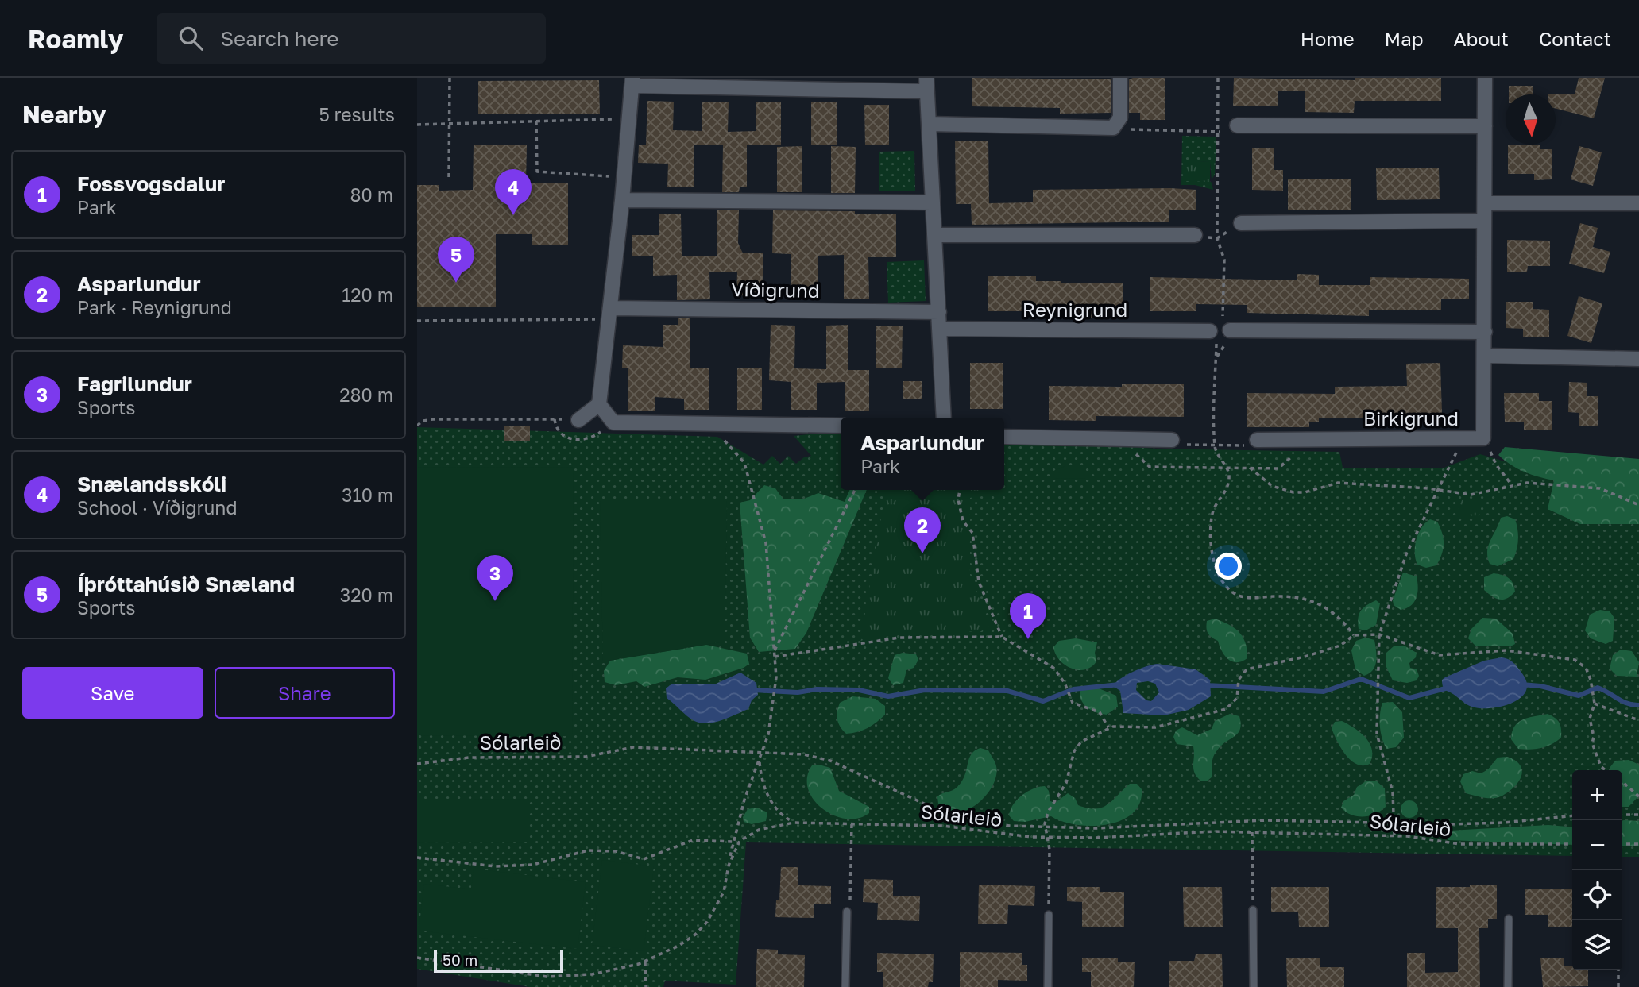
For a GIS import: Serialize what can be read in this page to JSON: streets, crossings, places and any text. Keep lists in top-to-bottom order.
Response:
{
  "streets": {
    "street": ["Víðigrund", "Reynigrund", "Birkigrund"],
    "path": ["Sólarleið"]
  },
  "scale_bar": "50 m",
  "north": "bottom",
  "page": {
    "header": "Roamly",
    "search": "Search here",
    "nav": [
      "Home",
      "Map",
      "About",
      "Contact"
    ],
    "heading": ["Nearby", "5 results"],
    "list": [
      {
        "mark": "1",
        "name": "Fossvogsdalur",
        "note": "Park",
        "value": "80 m"
      },
      {
        "mark": "2",
        "name": "Asparlundur",
        "note": "Park · Reynigrund",
        "value": "120 m"
      },
      {
        "mark": "3",
        "name": "Fagrilundur",
        "note": "Sports",
        "value": "280 m"
      },
      {
        "mark": "4",
        "name": "Snælandsskóli",
        "note": "School · Víðigrund",
        "value": "310 m"
      },
      {
        "mark": "5",
        "name": "Íþróttahúsið Snæland",
        "note": "Sports",
        "value": "320 m"
      }
    ],
    "pins": [
      "4",
      "5",
      "2",
      "3",
      "1"
    ],
    "popup": ["Asparlundur", "Park"],
    "buttons": ["Save", "Share"],
    "map_buttons": ["+", "−"],
    "scale": "50 m"
  }
}
